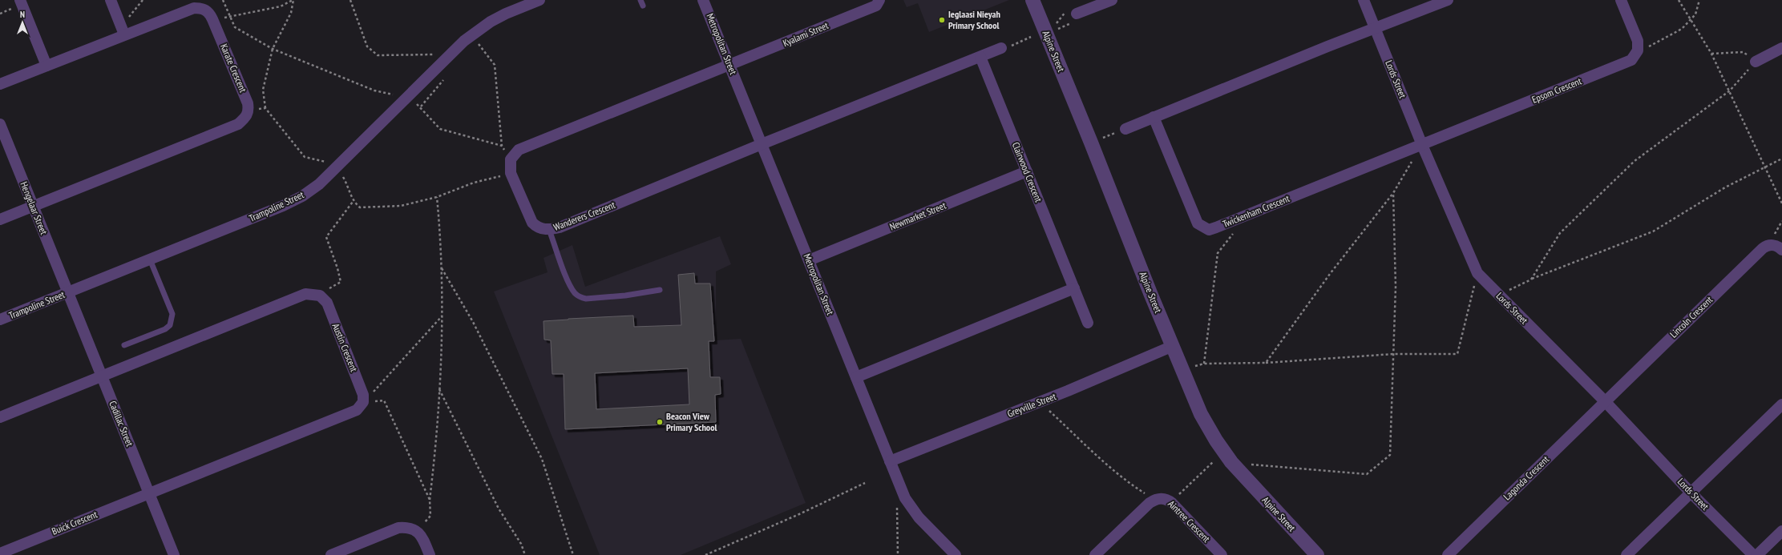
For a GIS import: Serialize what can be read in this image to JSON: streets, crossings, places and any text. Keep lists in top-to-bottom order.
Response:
{
  "streets": {
    "street": [
      "Kyalami Street",
      "Metropolitan Street",
      "Alpine Street",
      "Karate Crescent",
      "Lords Street",
      "Epsom Crescent",
      "Clairwood Crescent",
      "Trampoline Street",
      "Hengelaar Street",
      "Twickenham Crescent",
      "Wanderers Crescent",
      "Newmarket Street",
      "Lincoln Crescent",
      "Austin Crescent",
      "Greyville Street",
      "Cadillac Street",
      "Lagonda Crescent",
      "Aintree Crescent",
      "Buick Crescent"
    ]
  },
  "crossings": [
    ["Kyalami Street", "Metropolitan Street"],
    ["Kyalami Street", "Wanderers Crescent"],
    ["Metropolitan Street", "Wanderers Crescent"],
    ["Metropolitan Street", "Newmarket Street"],
    ["Metropolitan Street", "Greyville Street"],
    ["Alpine Street", "Greyville Street"],
    ["Lords Street", "Epsom Crescent"],
    ["Lords Street", "Twickenham Crescent"],
    ["Lords Street", "Lincoln Crescent"],
    ["Lords Street", "Lagonda Crescent"],
    ["Epsom Crescent", "Twickenham Crescent"],
    ["Clairwood Crescent", "Newmarket Street"],
    ["Trampoline Street", "Hengelaar Street"],
    ["Trampoline Street", "Cadillac Street"],
    ["Hengelaar Street", "Cadillac Street"],
    ["Lincoln Crescent", "Lagonda Crescent"],
    ["Cadillac Street", "Buick Crescent"]
  ],
  "places": ["Ieglaasi Nieyah Primary School", "Beacon View Primary School"],
  "north": "top"
}
